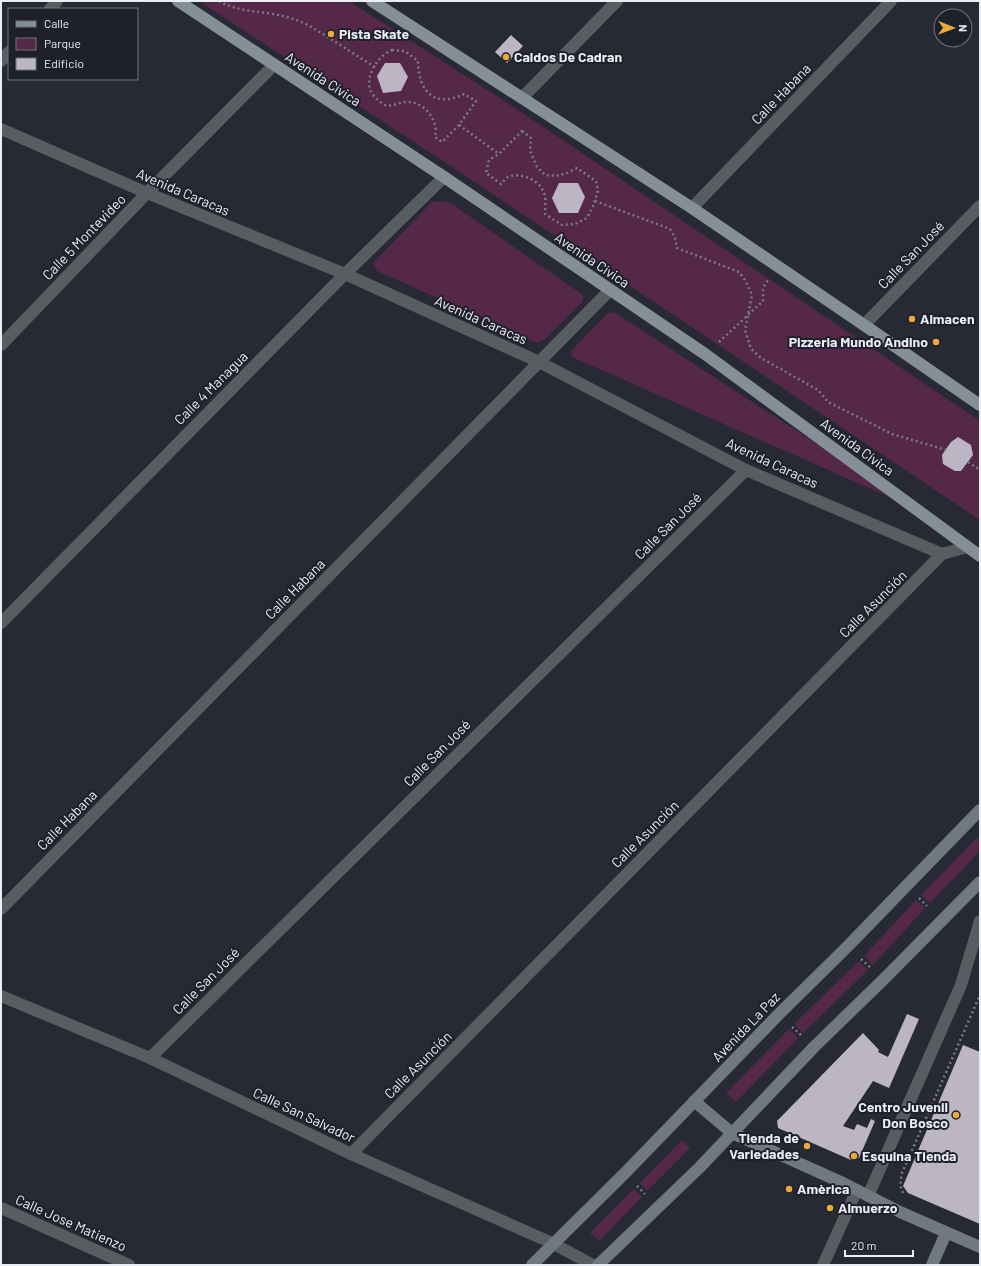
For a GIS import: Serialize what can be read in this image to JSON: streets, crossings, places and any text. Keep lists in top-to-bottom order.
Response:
{
  "streets": {
    "main road": ["Avenida Cívica", "Avenida La Paz"],
    "street": [
      "Calle Habana",
      "Avenida Caracas",
      "Calle 5 Montevideo",
      "Calle San José",
      "Calle 4 Managua",
      "Calle Asunción",
      "Calle San Salvador",
      "Calle Jose Matienzo"
    ]
  },
  "crossings": [
    ["Avenida Cívica", "Calle Habana"],
    ["Avenida Cívica", "Calle 5 Montevideo"],
    ["Avenida Cívica", "Calle 4 Managua"],
    ["Avenida Cívica", "Calle Asunción"],
    ["Calle Habana", "Avenida Caracas"],
    ["Avenida Caracas", "Calle 5 Montevideo"],
    ["Avenida Caracas", "Calle San José"],
    ["Avenida Caracas", "Calle 4 Managua"],
    ["Avenida Caracas", "Calle Asunción"],
    ["Calle San José", "Calle San Salvador"],
    ["Calle Asunción", "Calle San Salvador"],
    ["Avenida La Paz", "Calle San Salvador"]
  ],
  "places": [
    "Pista Skate",
    "Caldos De Cadran",
    "Almacen",
    "Pizzeria Mundo Andino",
    "Centro Juvenil Don Bosco",
    "Tienda de Variedades",
    "Esquina Tienda",
    "Amèrica",
    "Almuerzo"
  ],
  "legend": ["Calle", "Parque", "Edificio"],
  "scale_bar": "20 m",
  "north": "right"
}
